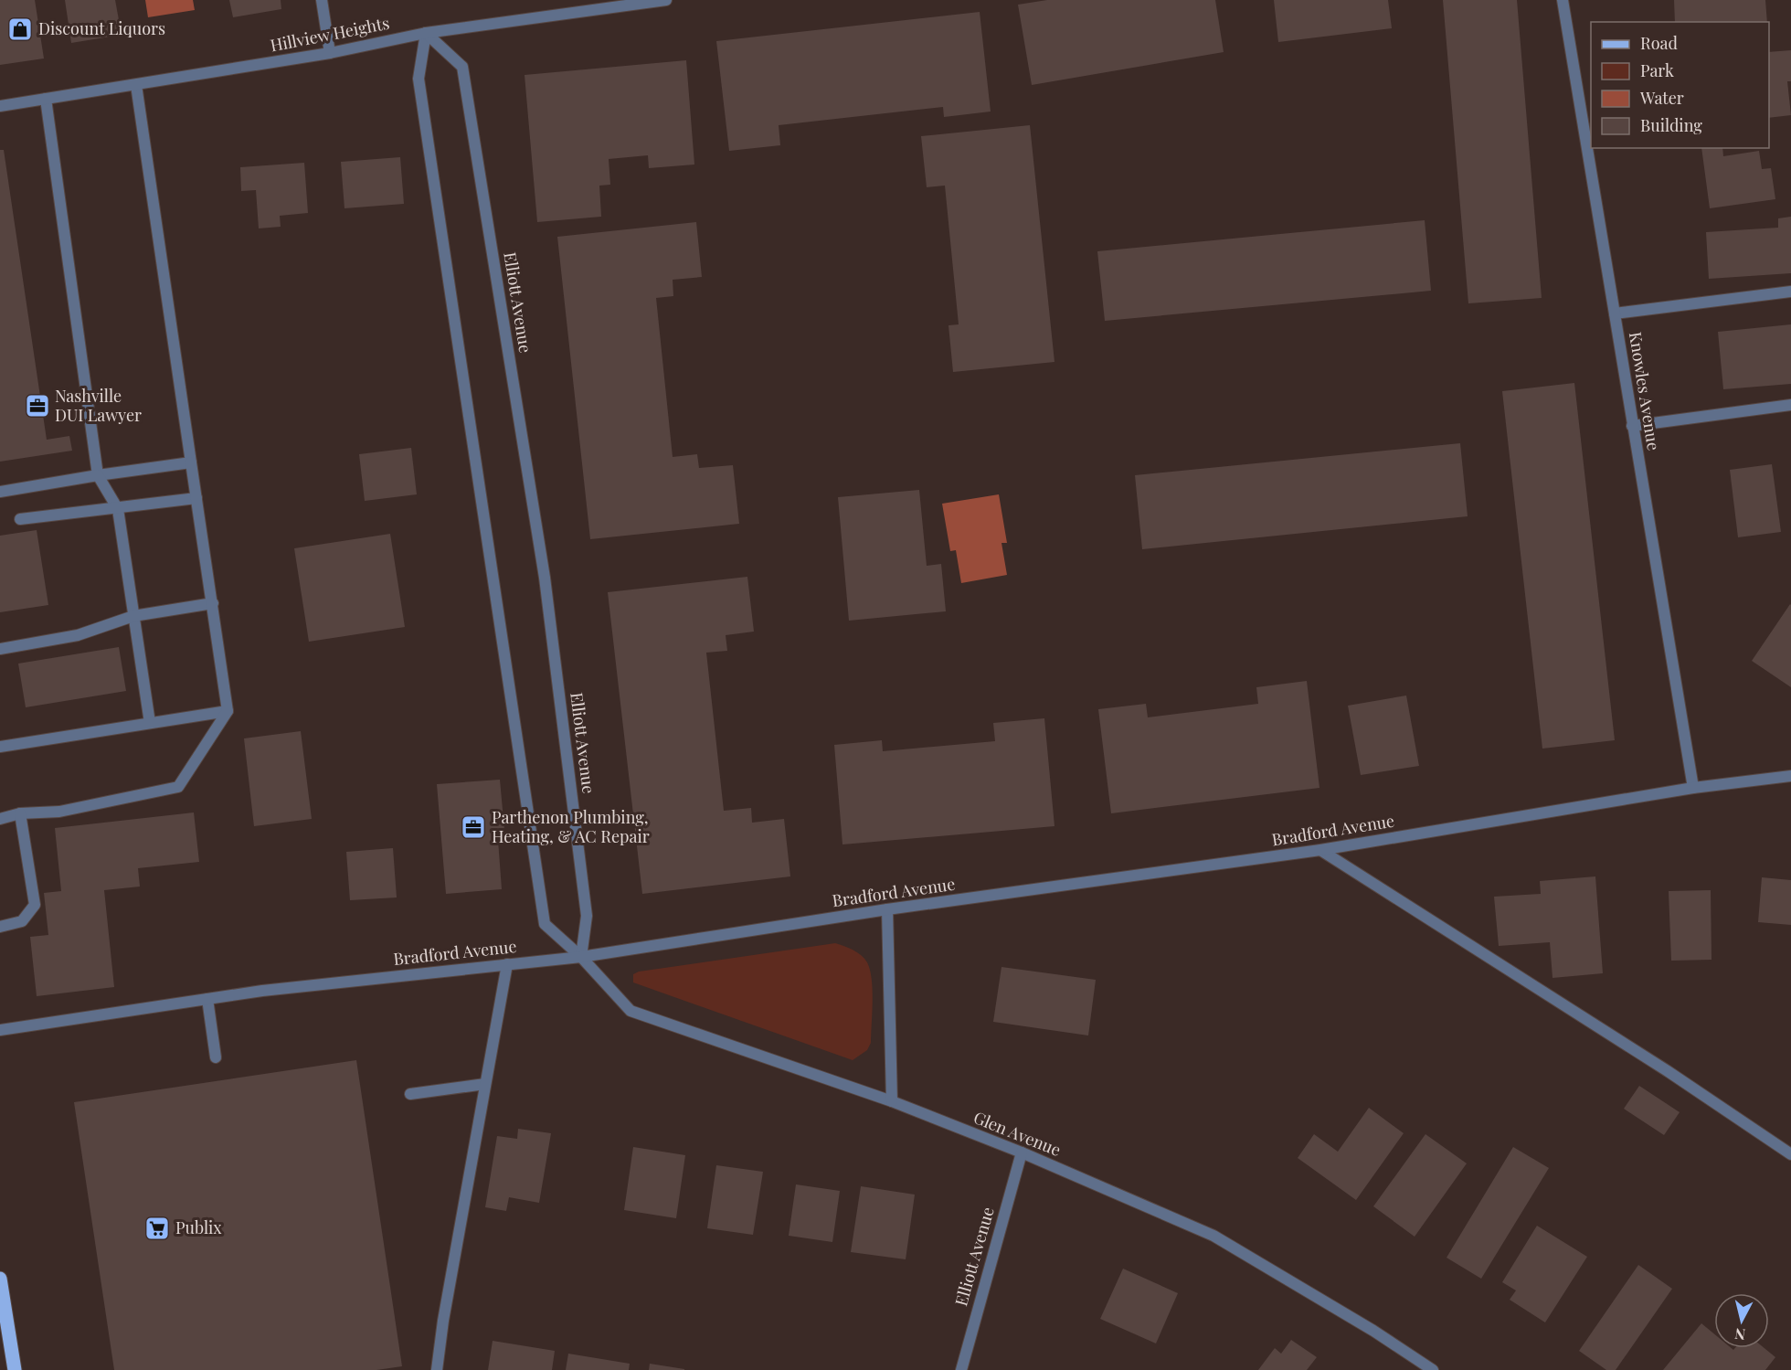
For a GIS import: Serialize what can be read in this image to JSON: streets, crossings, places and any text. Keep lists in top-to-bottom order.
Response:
{
  "streets": {
    "street": [
      "Hillview Heights",
      "Elliott Avenue",
      "Knowles Avenue",
      "Bradford Avenue",
      "Glen Avenue"
    ]
  },
  "crossings": [
    ["Hillview Heights", "Elliott Avenue"],
    ["Elliott Avenue", "Bradford Avenue"],
    ["Elliott Avenue", "Glen Avenue"],
    ["Knowles Avenue", "Bradford Avenue"],
    ["Bradford Avenue", "Glen Avenue"]
  ],
  "places": {
    "shop": ["Discount Liquors"],
    "office": ["Nashville DUI Lawyer", "Parthenon Plumbing, Heating, & AC Repair"],
    "supermarket": ["Publix"]
  },
  "legend": [
    "Road",
    "Park",
    "Water",
    "Building"
  ],
  "north": "bottom"
}
